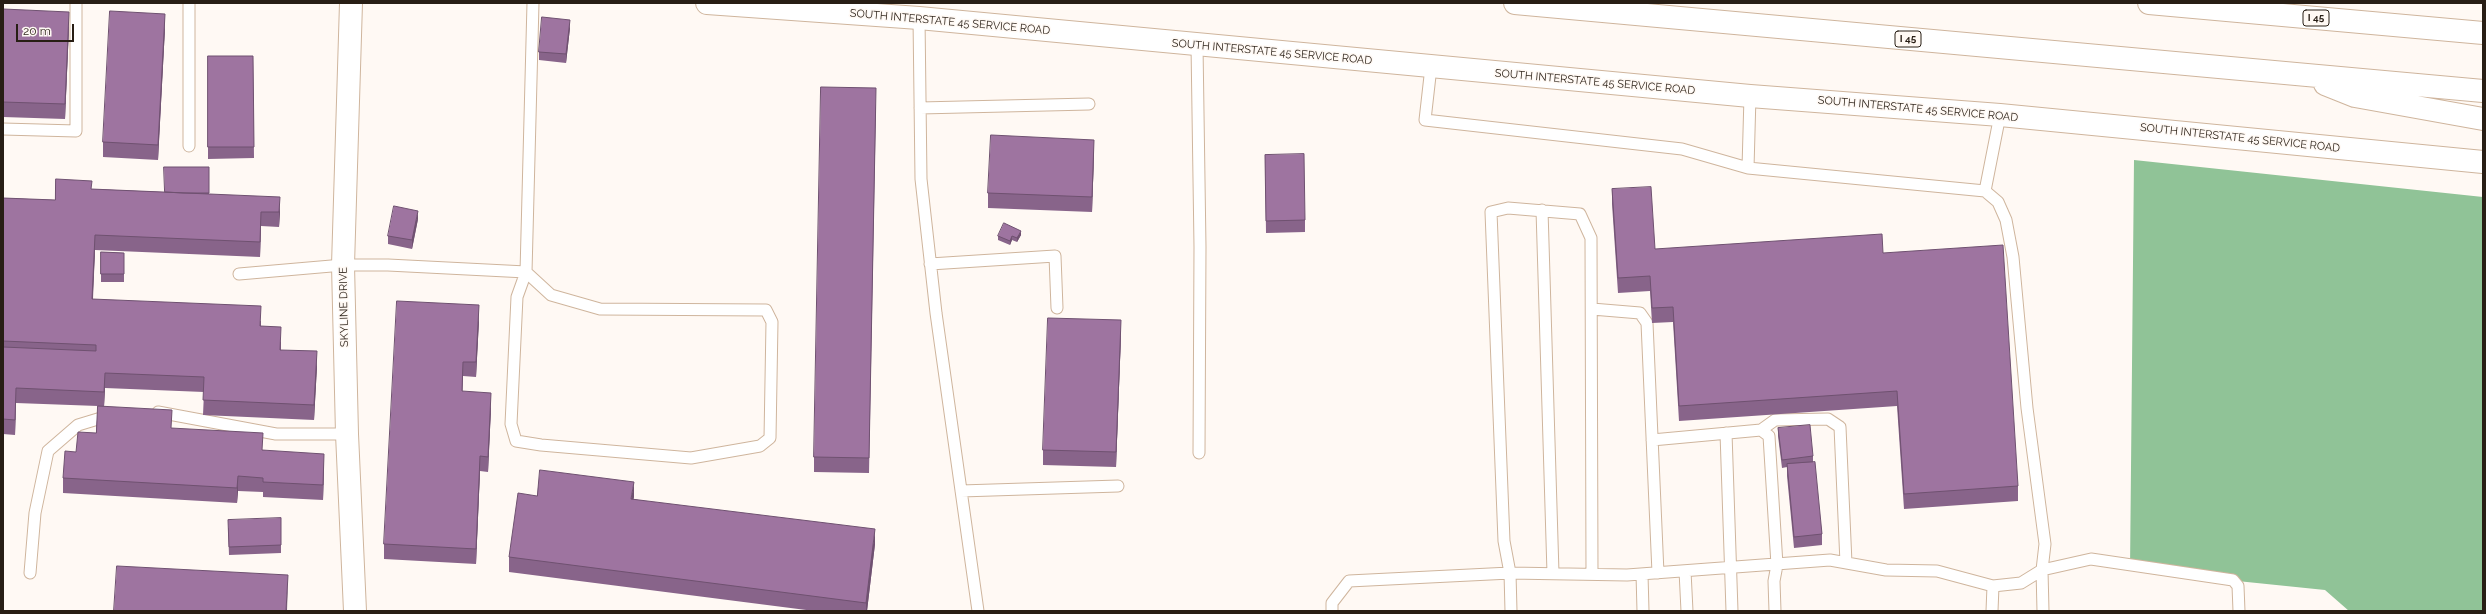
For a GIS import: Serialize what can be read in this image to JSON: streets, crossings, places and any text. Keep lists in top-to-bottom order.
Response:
{
  "streets": {
    "main road": ["I 45", "SOUTH INTERSTATE 45 SERVICE ROAD", "SKYLINE DRIVE"]
  },
  "scale_bar": "20 m"
}
